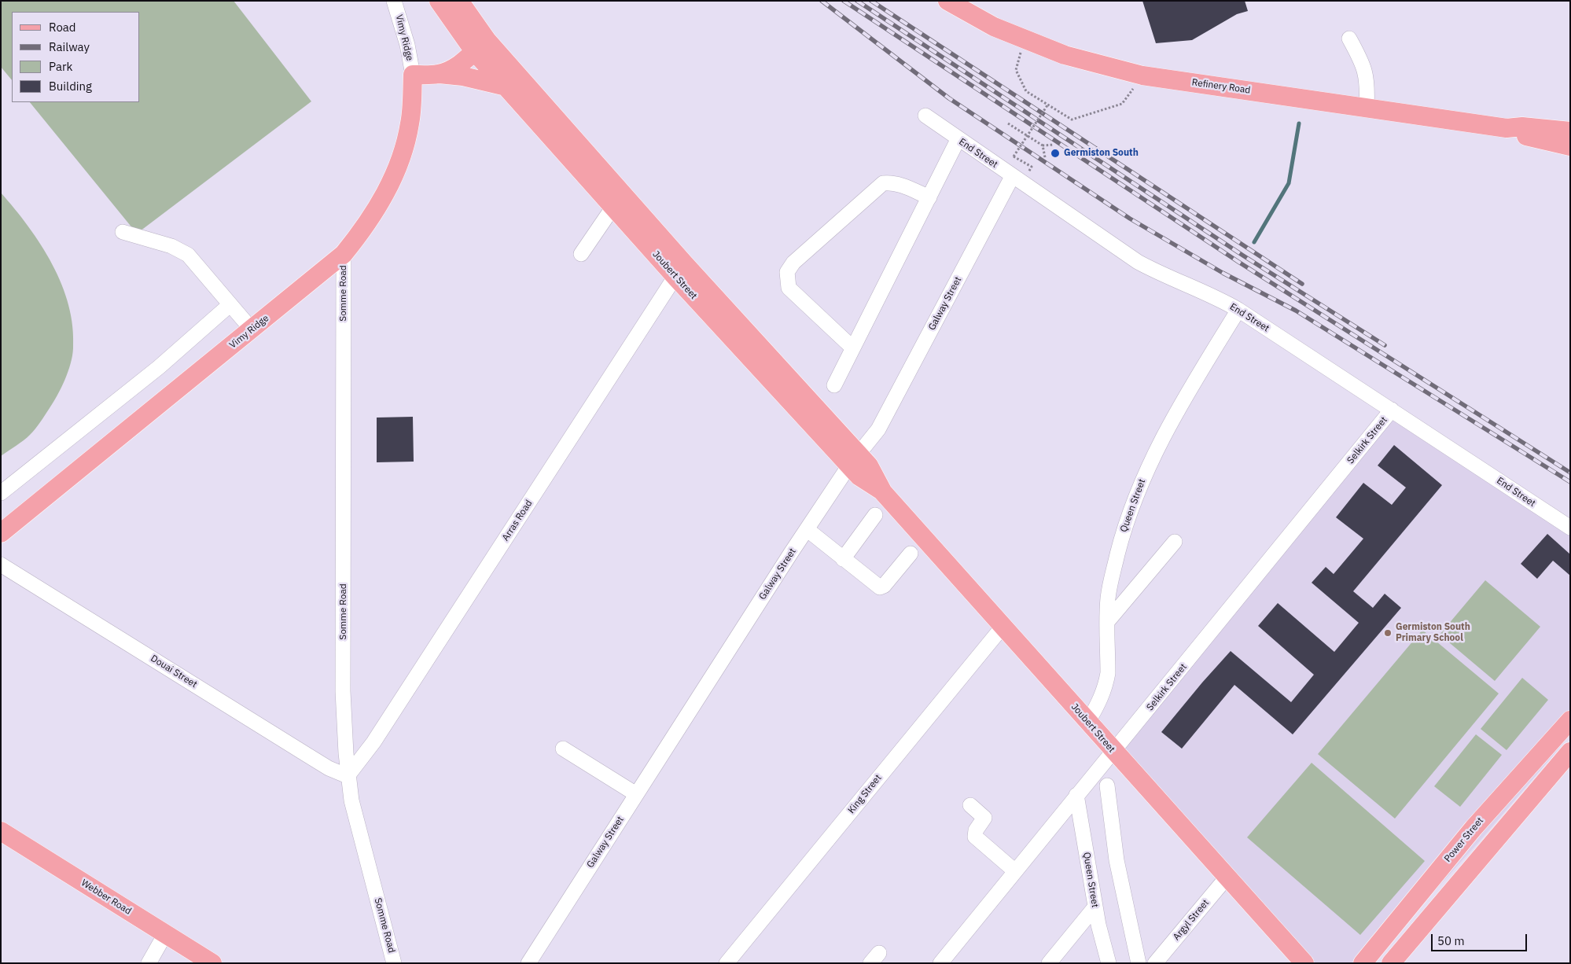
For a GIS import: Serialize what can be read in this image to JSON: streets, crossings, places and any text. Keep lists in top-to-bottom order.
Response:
{
  "streets": {
    "main road": [
      "Vimy Ridge",
      "Refinery Road",
      "Joubert Street",
      "Power Street",
      "Webber Road"
    ],
    "street": [
      "End Street",
      "Somme Road",
      "Galway Street",
      "Selkirk Street",
      "Queen Street",
      "Arras Road",
      "Douai Street",
      "King Street",
      "Argyl Street"
    ]
  },
  "crossings": [
    ["Vimy Ridge", "Joubert Street"],
    ["Vimy Ridge", "Somme Road"],
    ["End Street", "Galway Street"],
    ["End Street", "Selkirk Street"],
    ["End Street", "Queen Street"],
    ["Joubert Street", "Galway Street"],
    ["Joubert Street", "Selkirk Street"],
    ["Joubert Street", "Queen Street"],
    ["Joubert Street", "Arras Road"],
    ["Joubert Street", "King Street"],
    ["Joubert Street", "Argyl Street"],
    ["Somme Road", "Arras Road"],
    ["Somme Road", "Douai Street"],
    ["Selkirk Street", "Queen Street"],
    ["Arras Road", "Douai Street"]
  ],
  "places": ["Germiston South", "Germiston South Primary School"],
  "legend": [
    "Road",
    "Railway",
    "Park",
    "Building"
  ],
  "scale_bar": "50 m"
}
